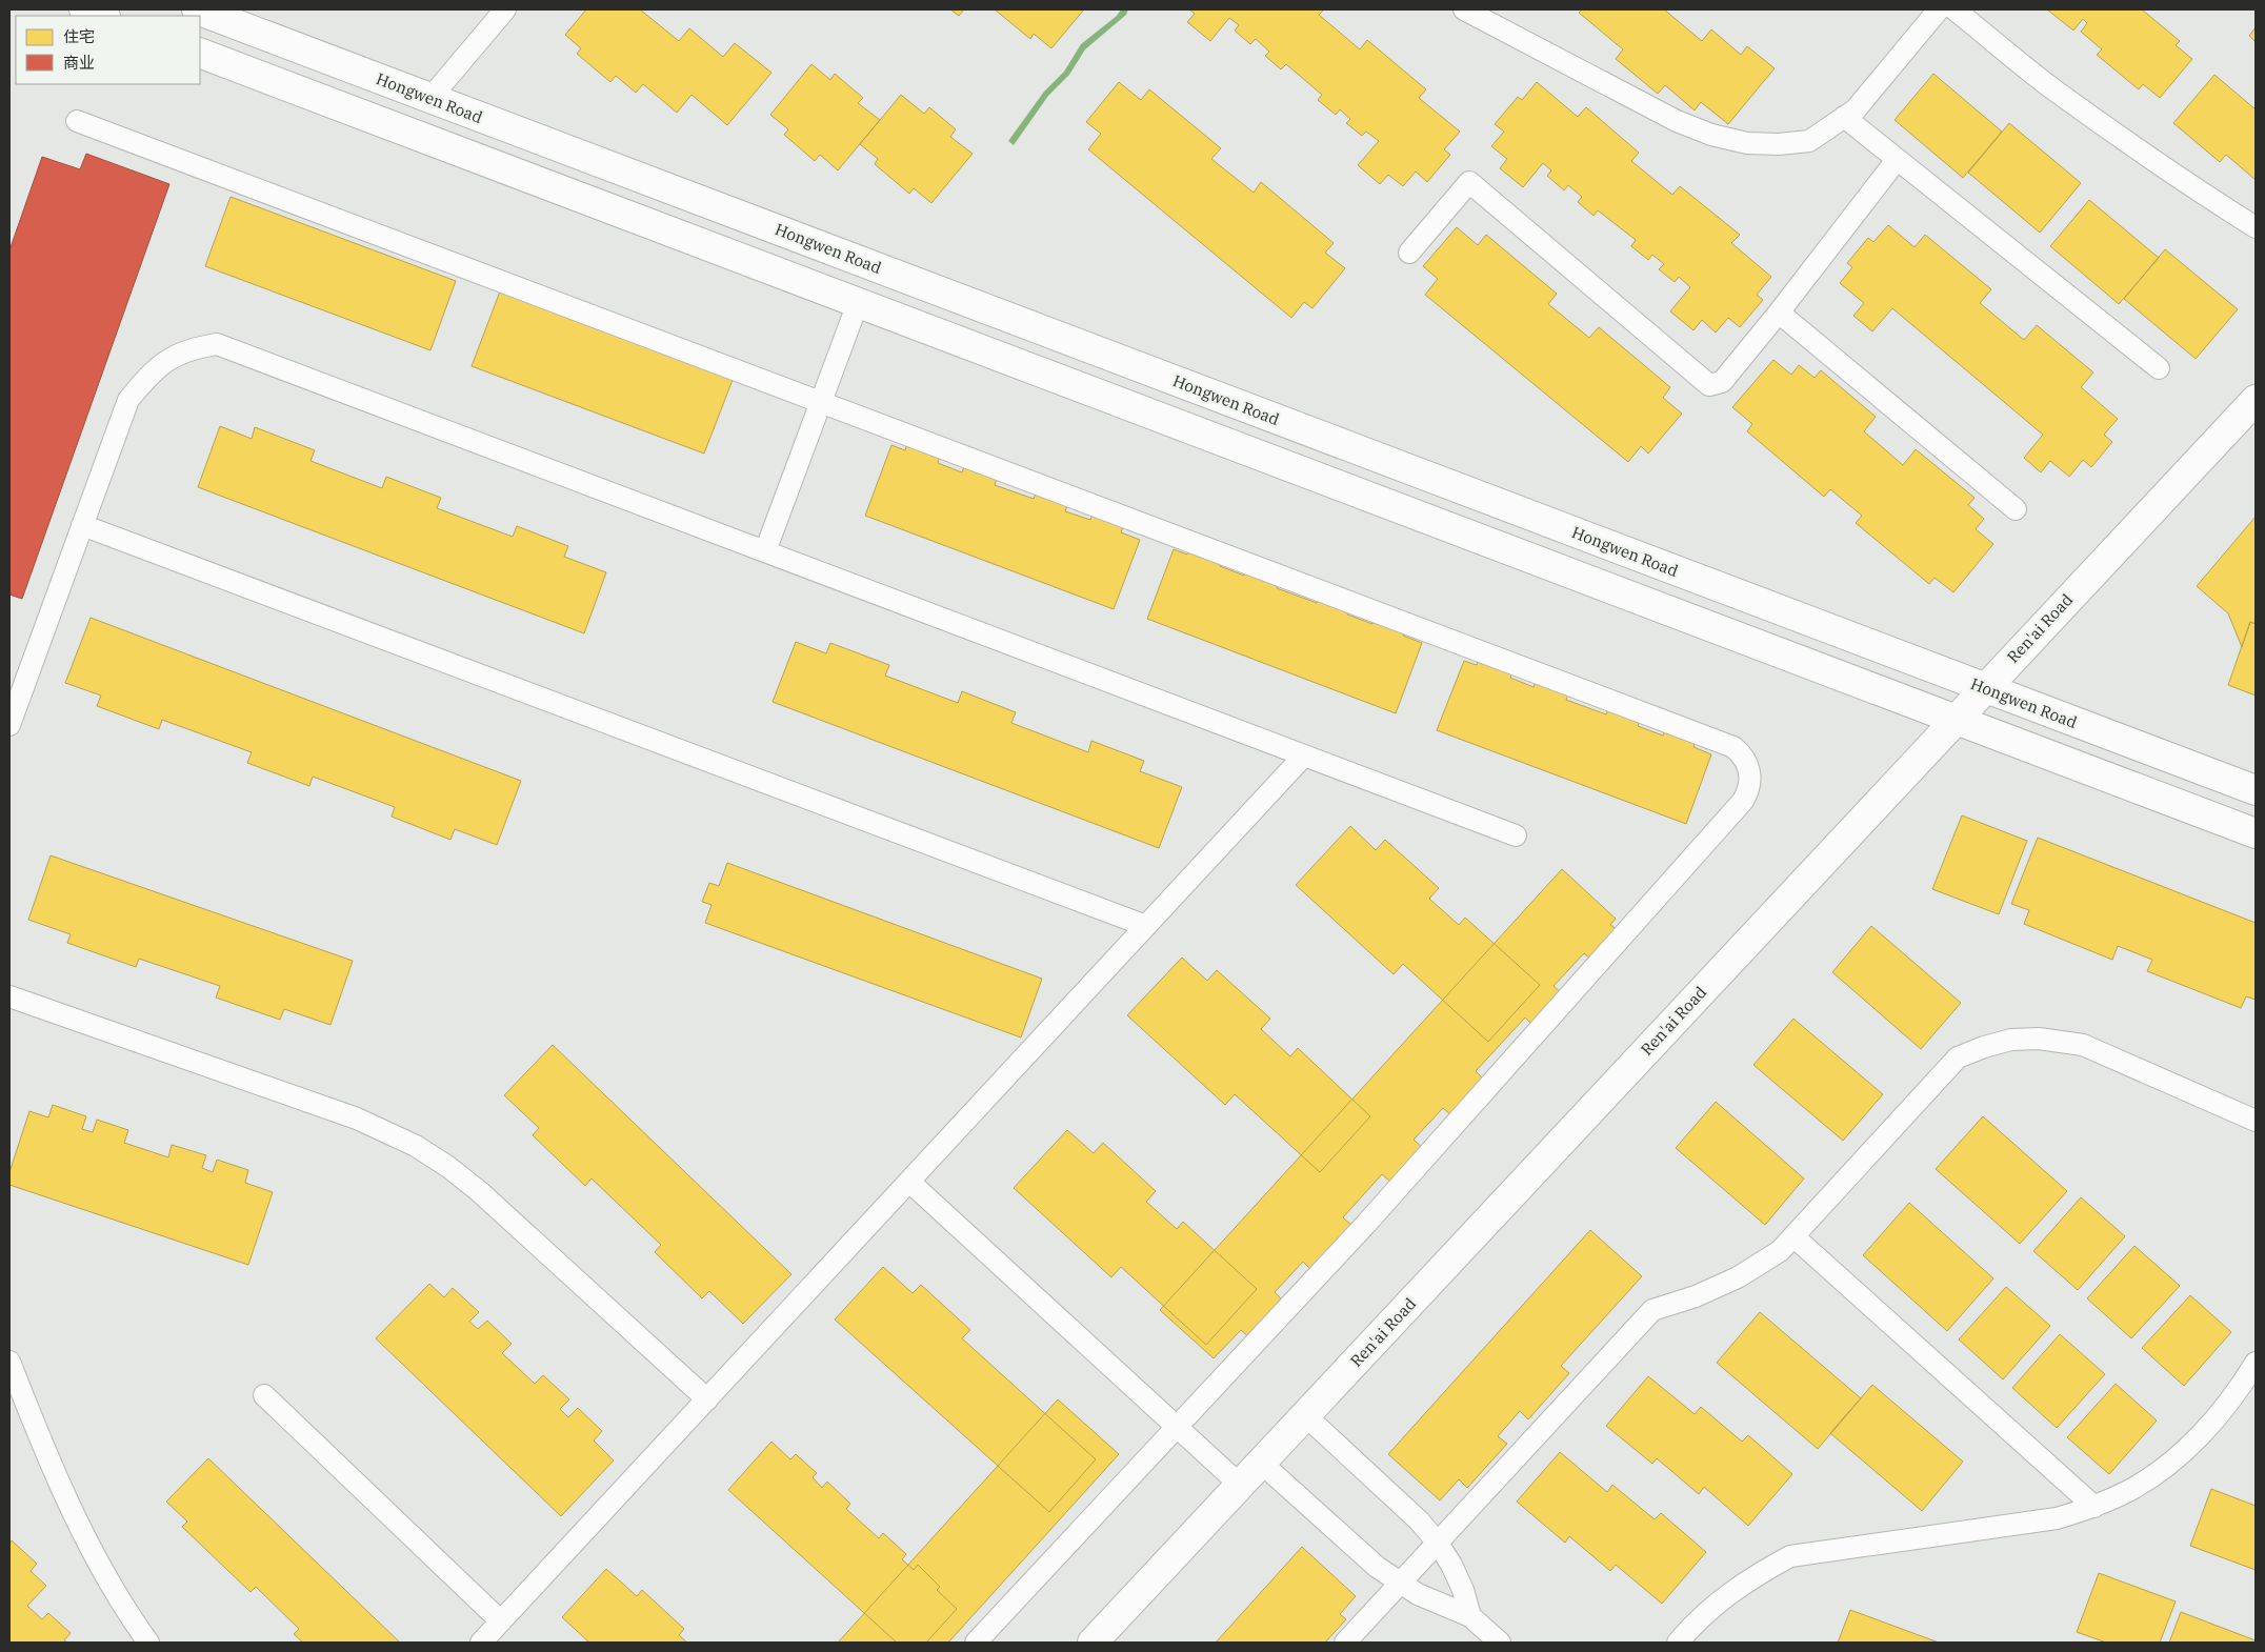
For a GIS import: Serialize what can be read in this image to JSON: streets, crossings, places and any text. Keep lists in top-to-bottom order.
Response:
{
  "streets": {
    "street": ["Hongwen Road", "Ren'ai Road"]
  },
  "crossings": [
    ["Hongwen Road", "Ren'ai Road"]
  ],
  "legend": ["住宅", "商业"]
}
